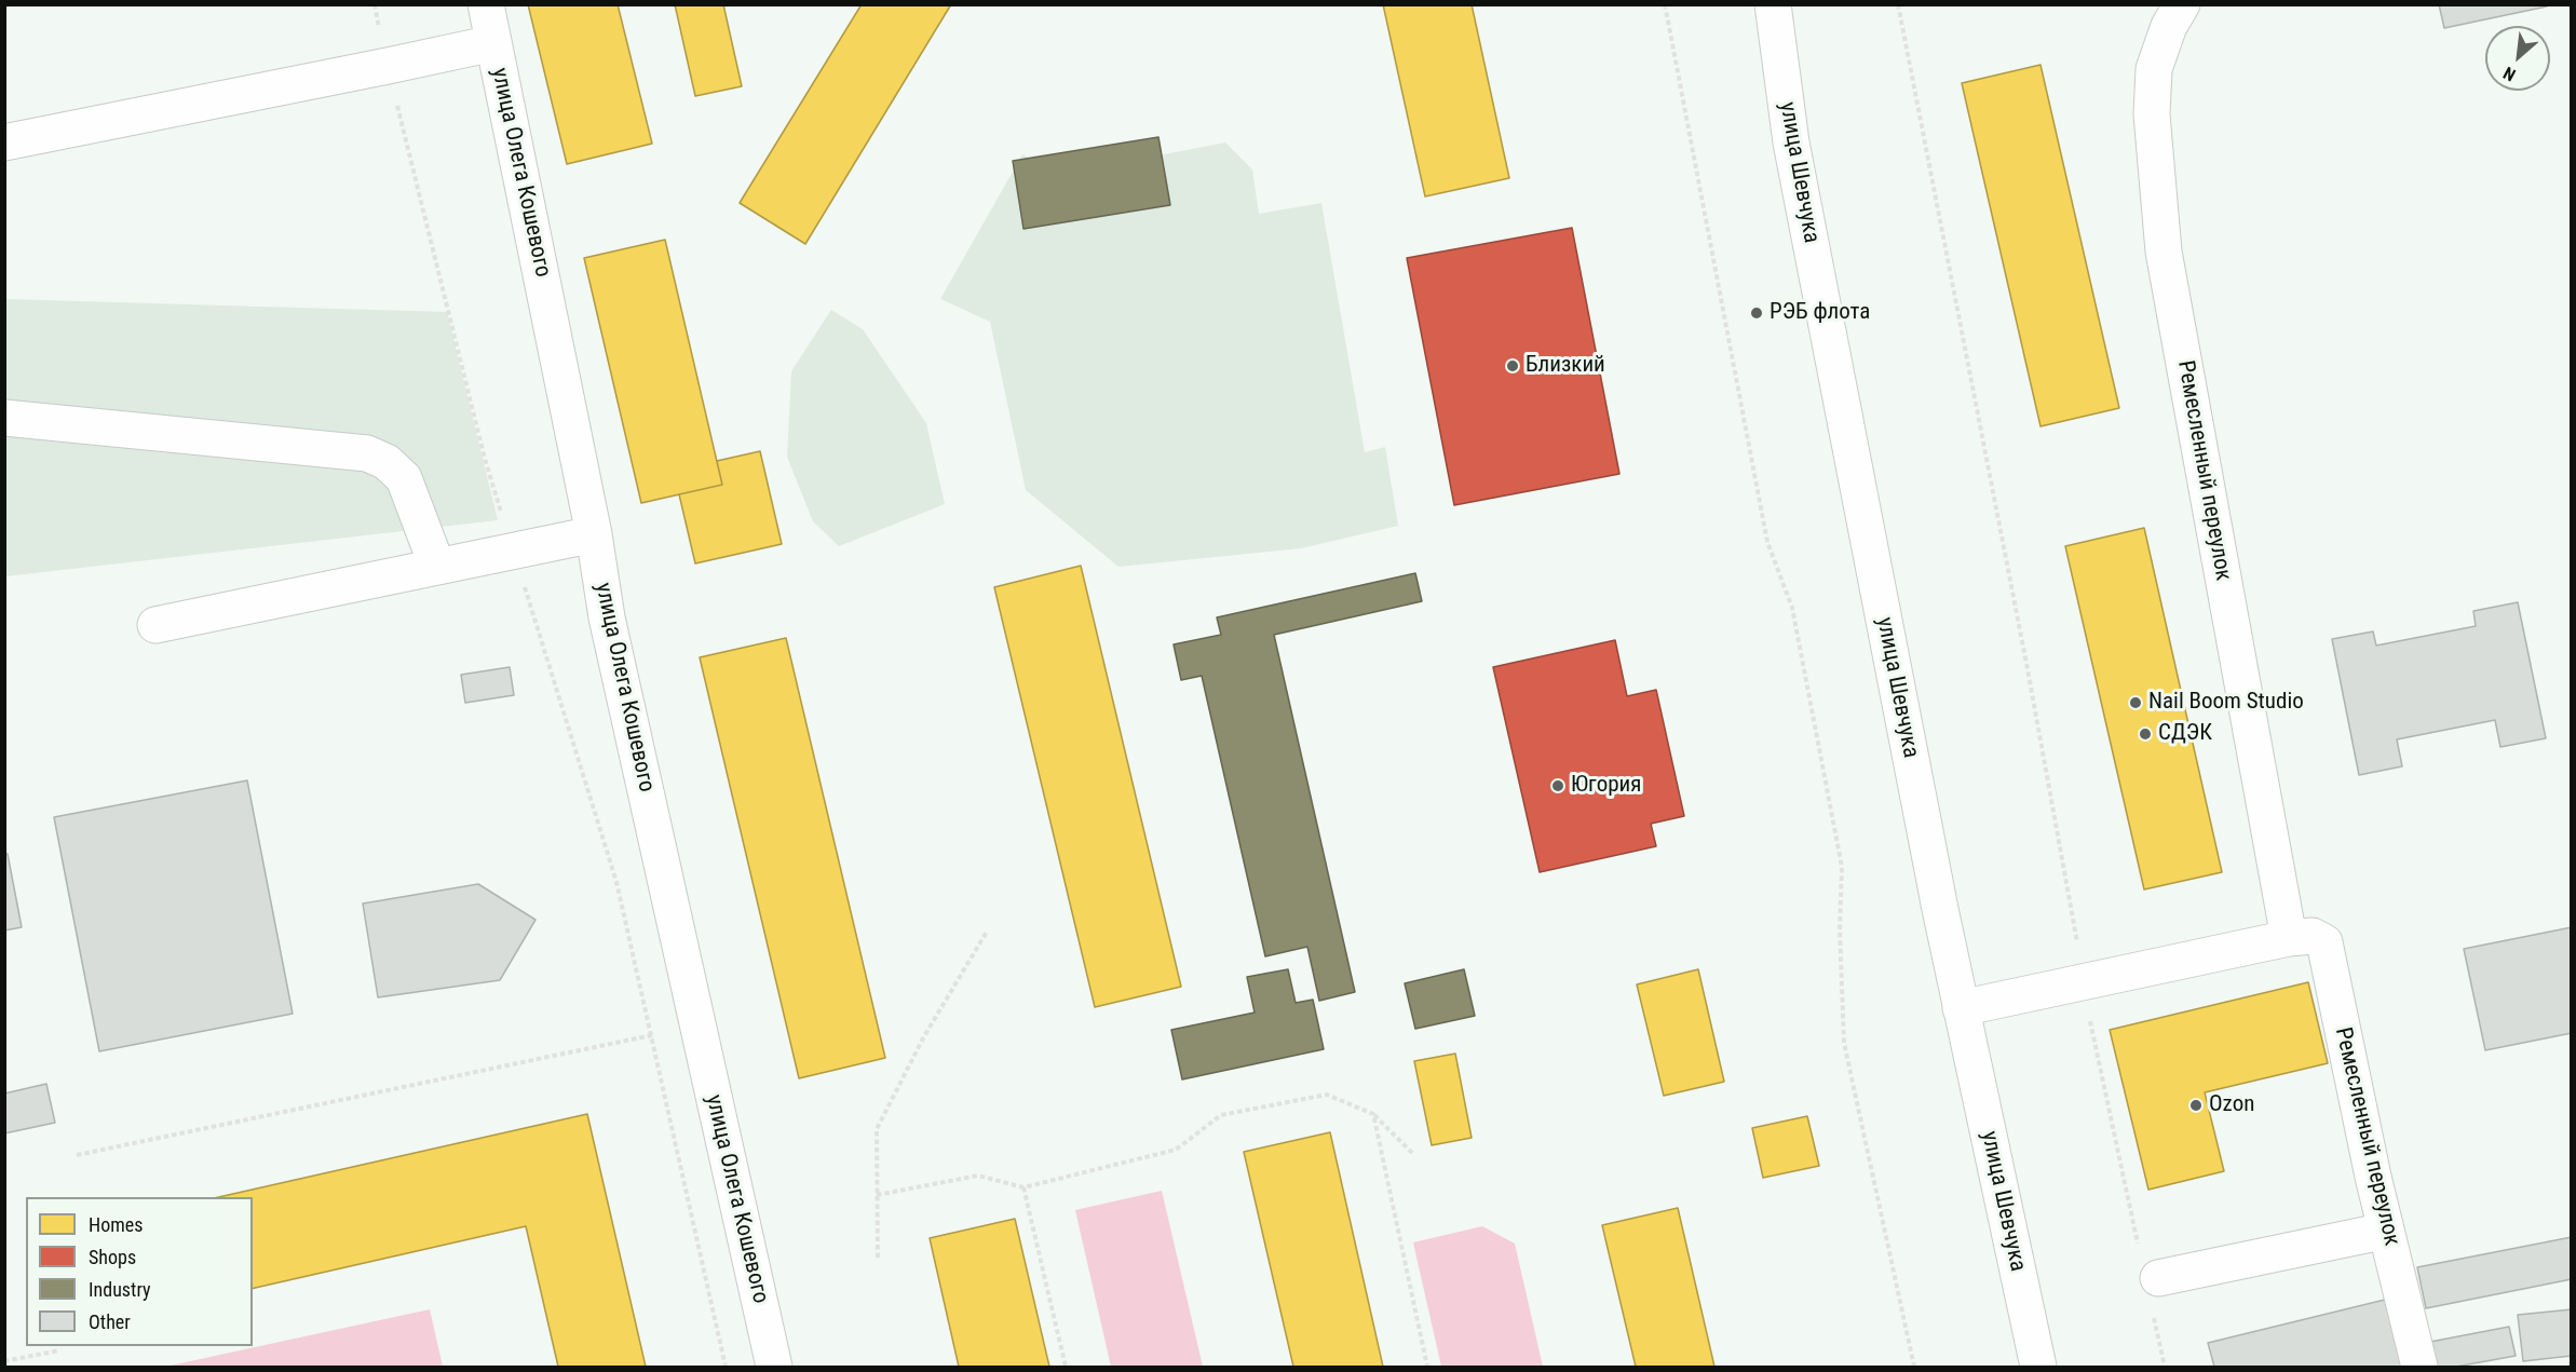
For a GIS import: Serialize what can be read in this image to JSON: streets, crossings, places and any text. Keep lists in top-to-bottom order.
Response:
{
  "streets": {
    "street": ["улица Олега Кошевого", "улица Шевчука", "Ремесленный переулок"]
  },
  "crossings": [
    ["улица Шевчука", "Ремесленный переулок"]
  ],
  "places": [
    "РЭБ флота",
    "Близкий",
    "Nail Boom Studio",
    "СДЭК",
    "Югория",
    "Ozon"
  ],
  "legend": [
    "Homes",
    "Shops",
    "Industry",
    "Other"
  ],
  "north": "bottom left"
}
